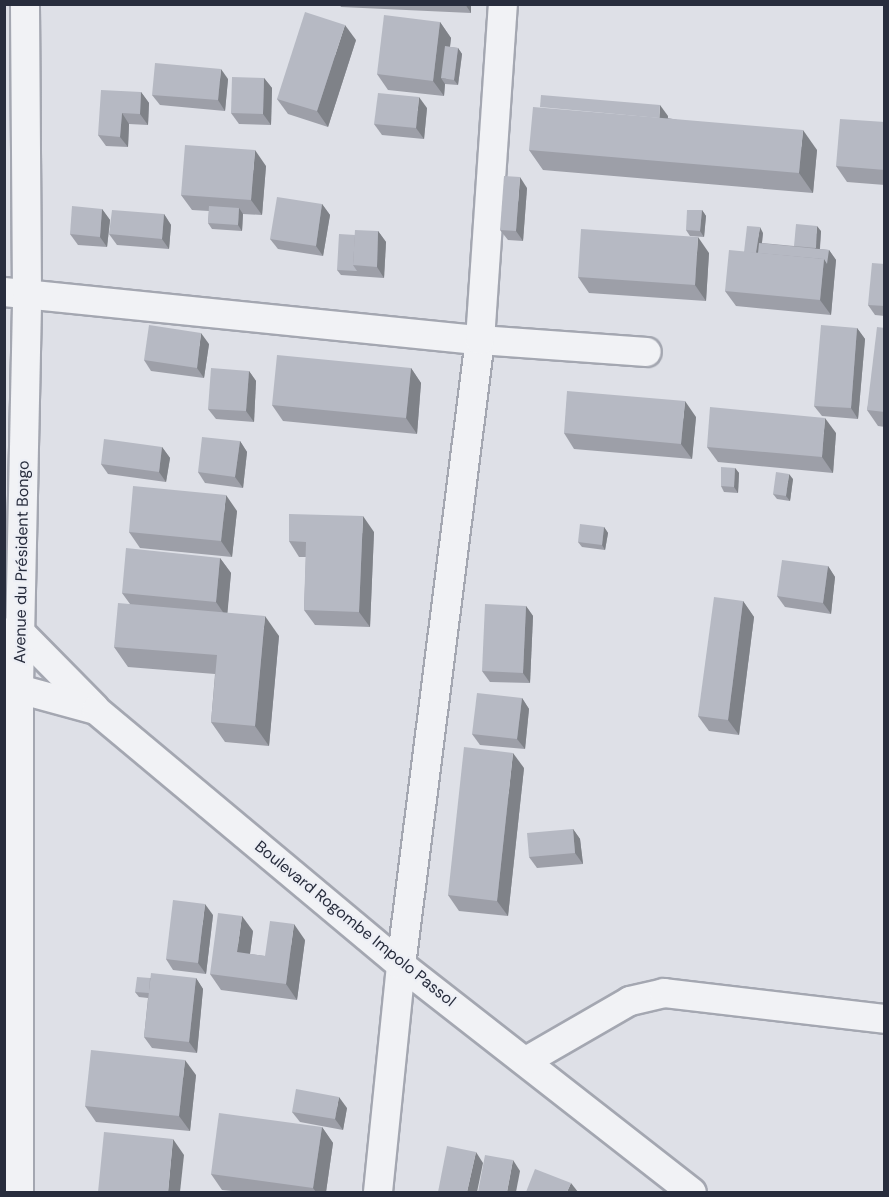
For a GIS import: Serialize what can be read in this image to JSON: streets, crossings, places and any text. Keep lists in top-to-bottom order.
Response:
{
  "streets": {
    "street": ["Avenue du Président Bongo", "Boulevard Rogombe Impolo Passol"]
  },
  "crossings": [
    ["Avenue du Président Bongo", "Boulevard Rogombe Impolo Passol"]
  ]
}
